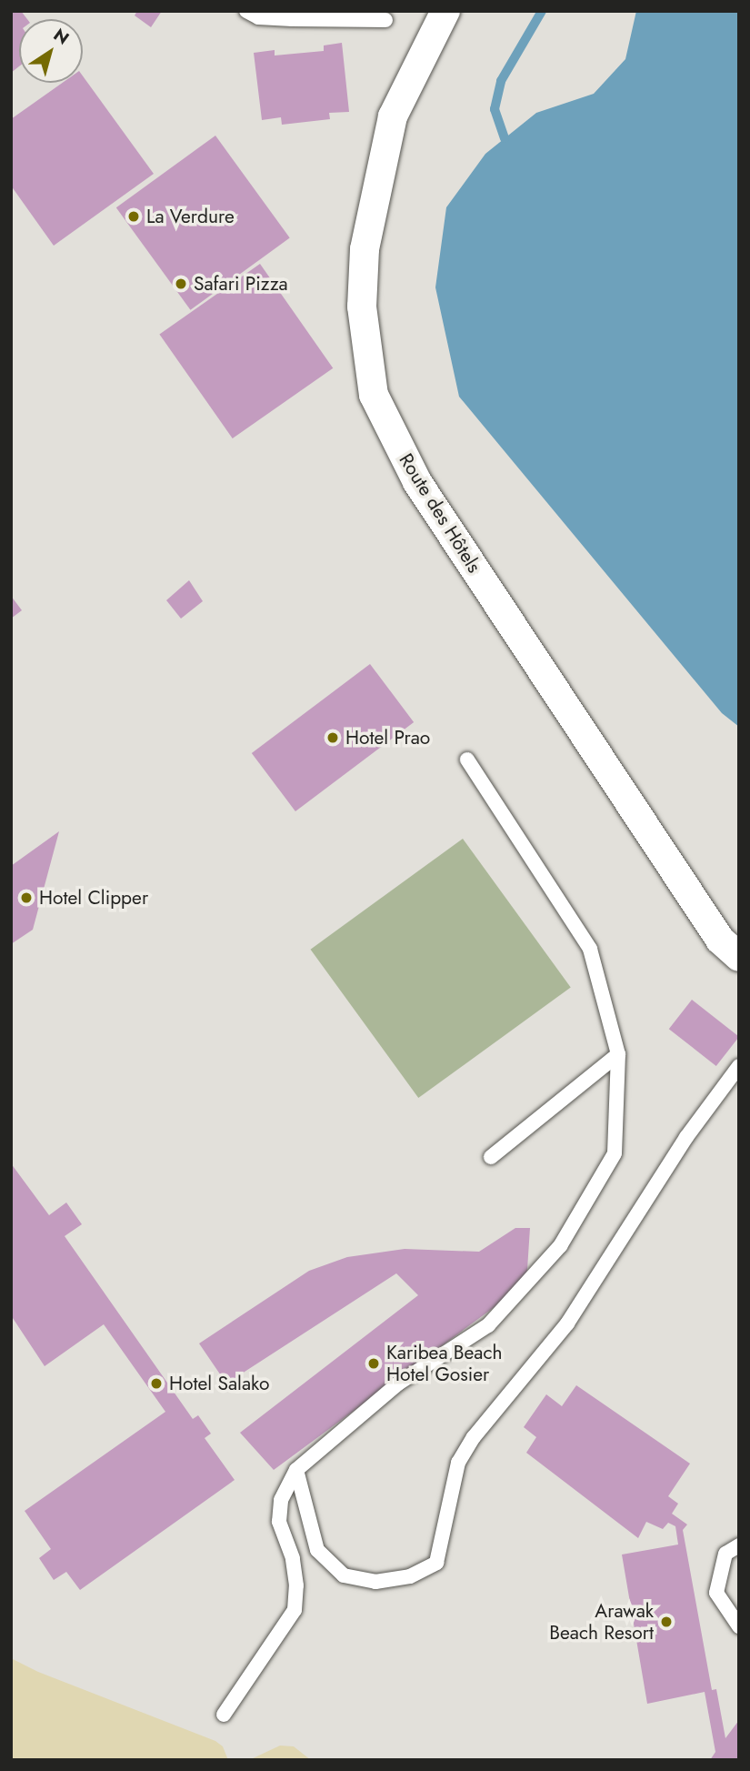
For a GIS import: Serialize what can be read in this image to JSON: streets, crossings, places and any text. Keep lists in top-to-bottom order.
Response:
{
  "streets": {
    "street": ["Route des Hôtels"]
  },
  "places": [
    "La Verdure",
    "Safari Pizza",
    "Hotel Prao",
    "Hotel Clipper",
    "Karibea Beach Hotel Gosier",
    "Hotel Salako",
    "Arawak Beach Resort"
  ],
  "north": "top right"
}
